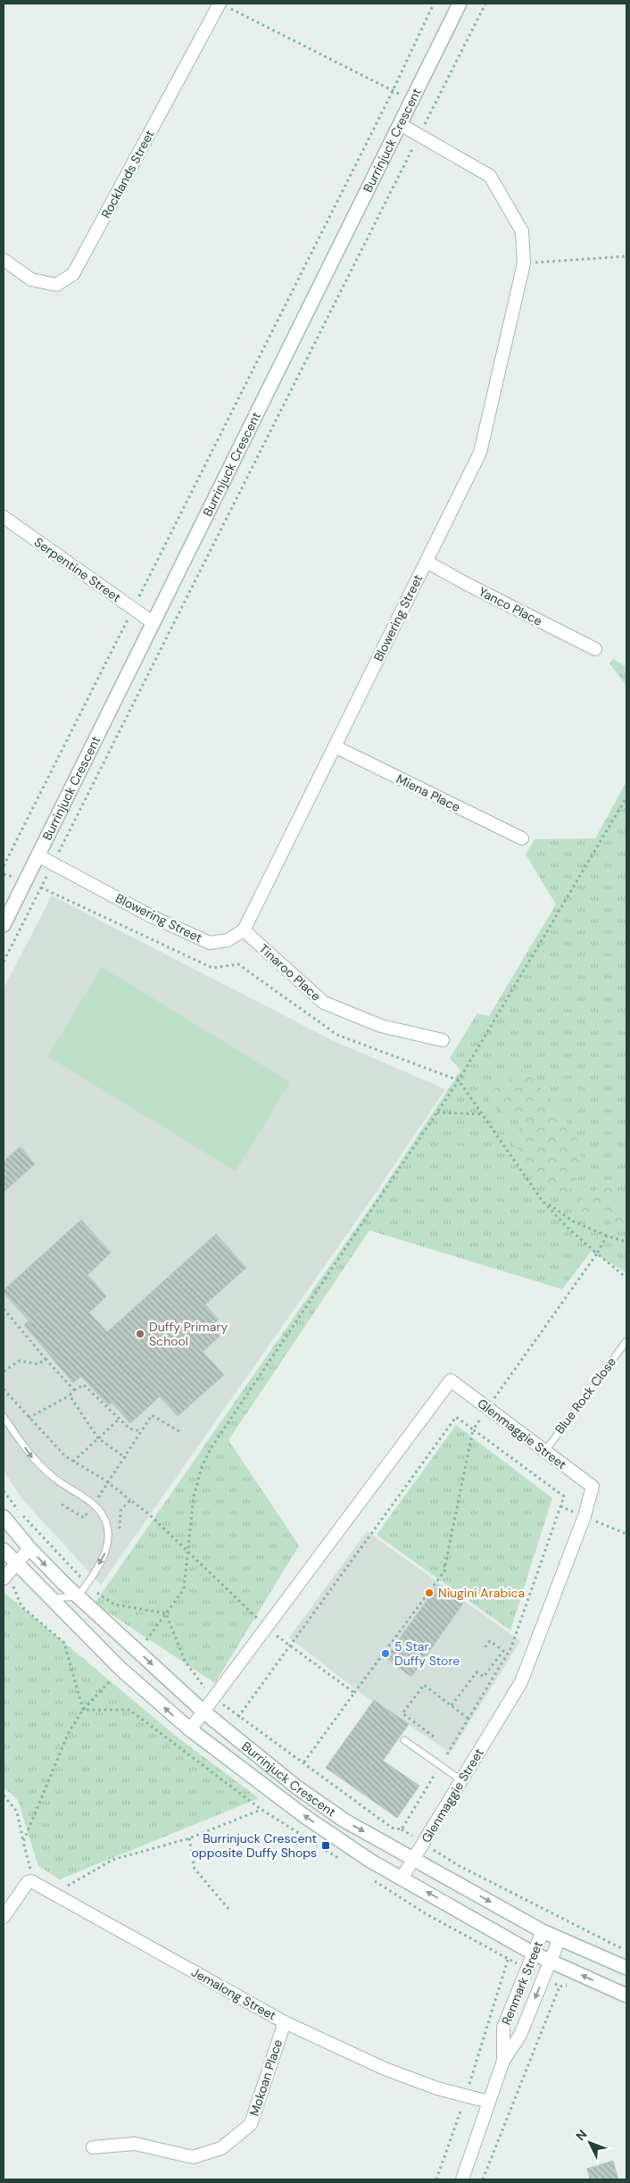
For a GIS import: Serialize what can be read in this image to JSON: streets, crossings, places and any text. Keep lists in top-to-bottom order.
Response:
{
  "streets": {
    "street": [
      "Burrinjuck Crescent",
      "Rocklands Street",
      "Serpentine Street",
      "Yanco Place",
      "Blowering Street",
      "Miena Place",
      "Tinaroo Place",
      "Glenmaggie Street",
      "Renmark Street",
      "Jemalong Street",
      "Mokoan Place"
    ],
    "lane": ["Blue Rock Close"]
  },
  "crossings": [
    ["Burrinjuck Crescent", "Serpentine Street"],
    ["Burrinjuck Crescent", "Blowering Street"],
    ["Burrinjuck Crescent", "Glenmaggie Street"],
    ["Burrinjuck Crescent", "Renmark Street"],
    ["Yanco Place", "Blowering Street"],
    ["Blowering Street", "Miena Place"],
    ["Blowering Street", "Tinaroo Place"],
    ["Blue Rock Close", "Glenmaggie Street"],
    ["Renmark Street", "Jemalong Street"],
    ["Jemalong Street", "Mokoan Place"]
  ],
  "places": {
    "other": ["Duffy Primary School", "Niugini Arabica", "5 Star Duffy Store"],
    "transit": ["Burrinjuck Crescent opposite Duffy Shops"]
  },
  "north": "top left"
}
